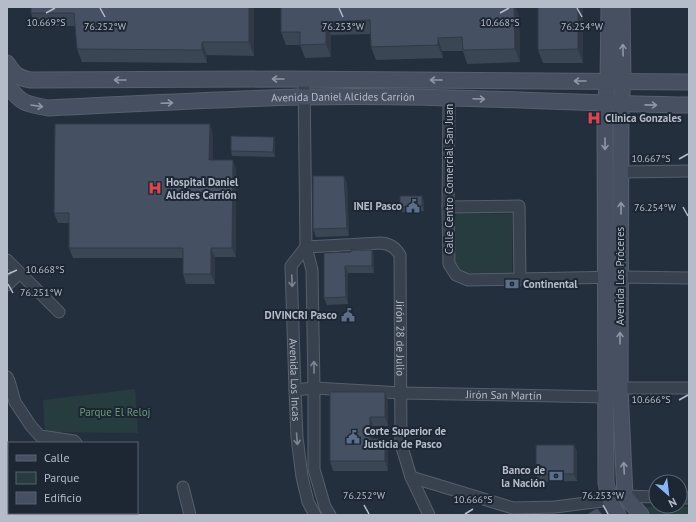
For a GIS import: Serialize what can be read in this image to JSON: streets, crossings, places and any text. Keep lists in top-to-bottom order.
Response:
{
  "streets": {
    "street": [
      "Avenida Daniel Alcides Carrión",
      "Calle Centro Comercial San Juan",
      "Avenida Los Próceres",
      "Jirón 28 de Julio",
      "Avenida Los Incas",
      "Jirón San Martín"
    ]
  },
  "crossings": [
    ["Avenida Daniel Alcides Carrión", "Calle Centro Comercial San Juan"],
    ["Avenida Daniel Alcides Carrión", "Avenida Los Próceres"],
    ["Avenida Daniel Alcides Carrión", "Avenida Los Incas"],
    ["Calle Centro Comercial San Juan", "Avenida Los Próceres"],
    ["Avenida Los Próceres", "Jirón San Martín"],
    ["Jirón 28 de Julio", "Avenida Los Incas"],
    ["Jirón 28 de Julio", "Jirón San Martín"],
    ["Avenida Los Incas", "Jirón San Martín"]
  ],
  "parks": ["Parque El Reloj"],
  "places": {
    "hospital": ["Clinica Gonzales", "Hospital Daniel Alcides Carrión"],
    "public building": ["INEI Pasco", "DIVINCRI Pasco", "Corte Superior de Justicia de Pasco"],
    "bank": ["Continental", "Banco de la Nación"]
  },
  "legend": ["Calle", "Parque", "Edificio"],
  "north": "bottom right",
  "coordinates": [
    "10.669°S",
    "10.668°S",
    "76.252°W",
    "76.253°W",
    "76.254°W",
    "10.667°S",
    "76.251°W",
    "10.666°S"
  ]
}
